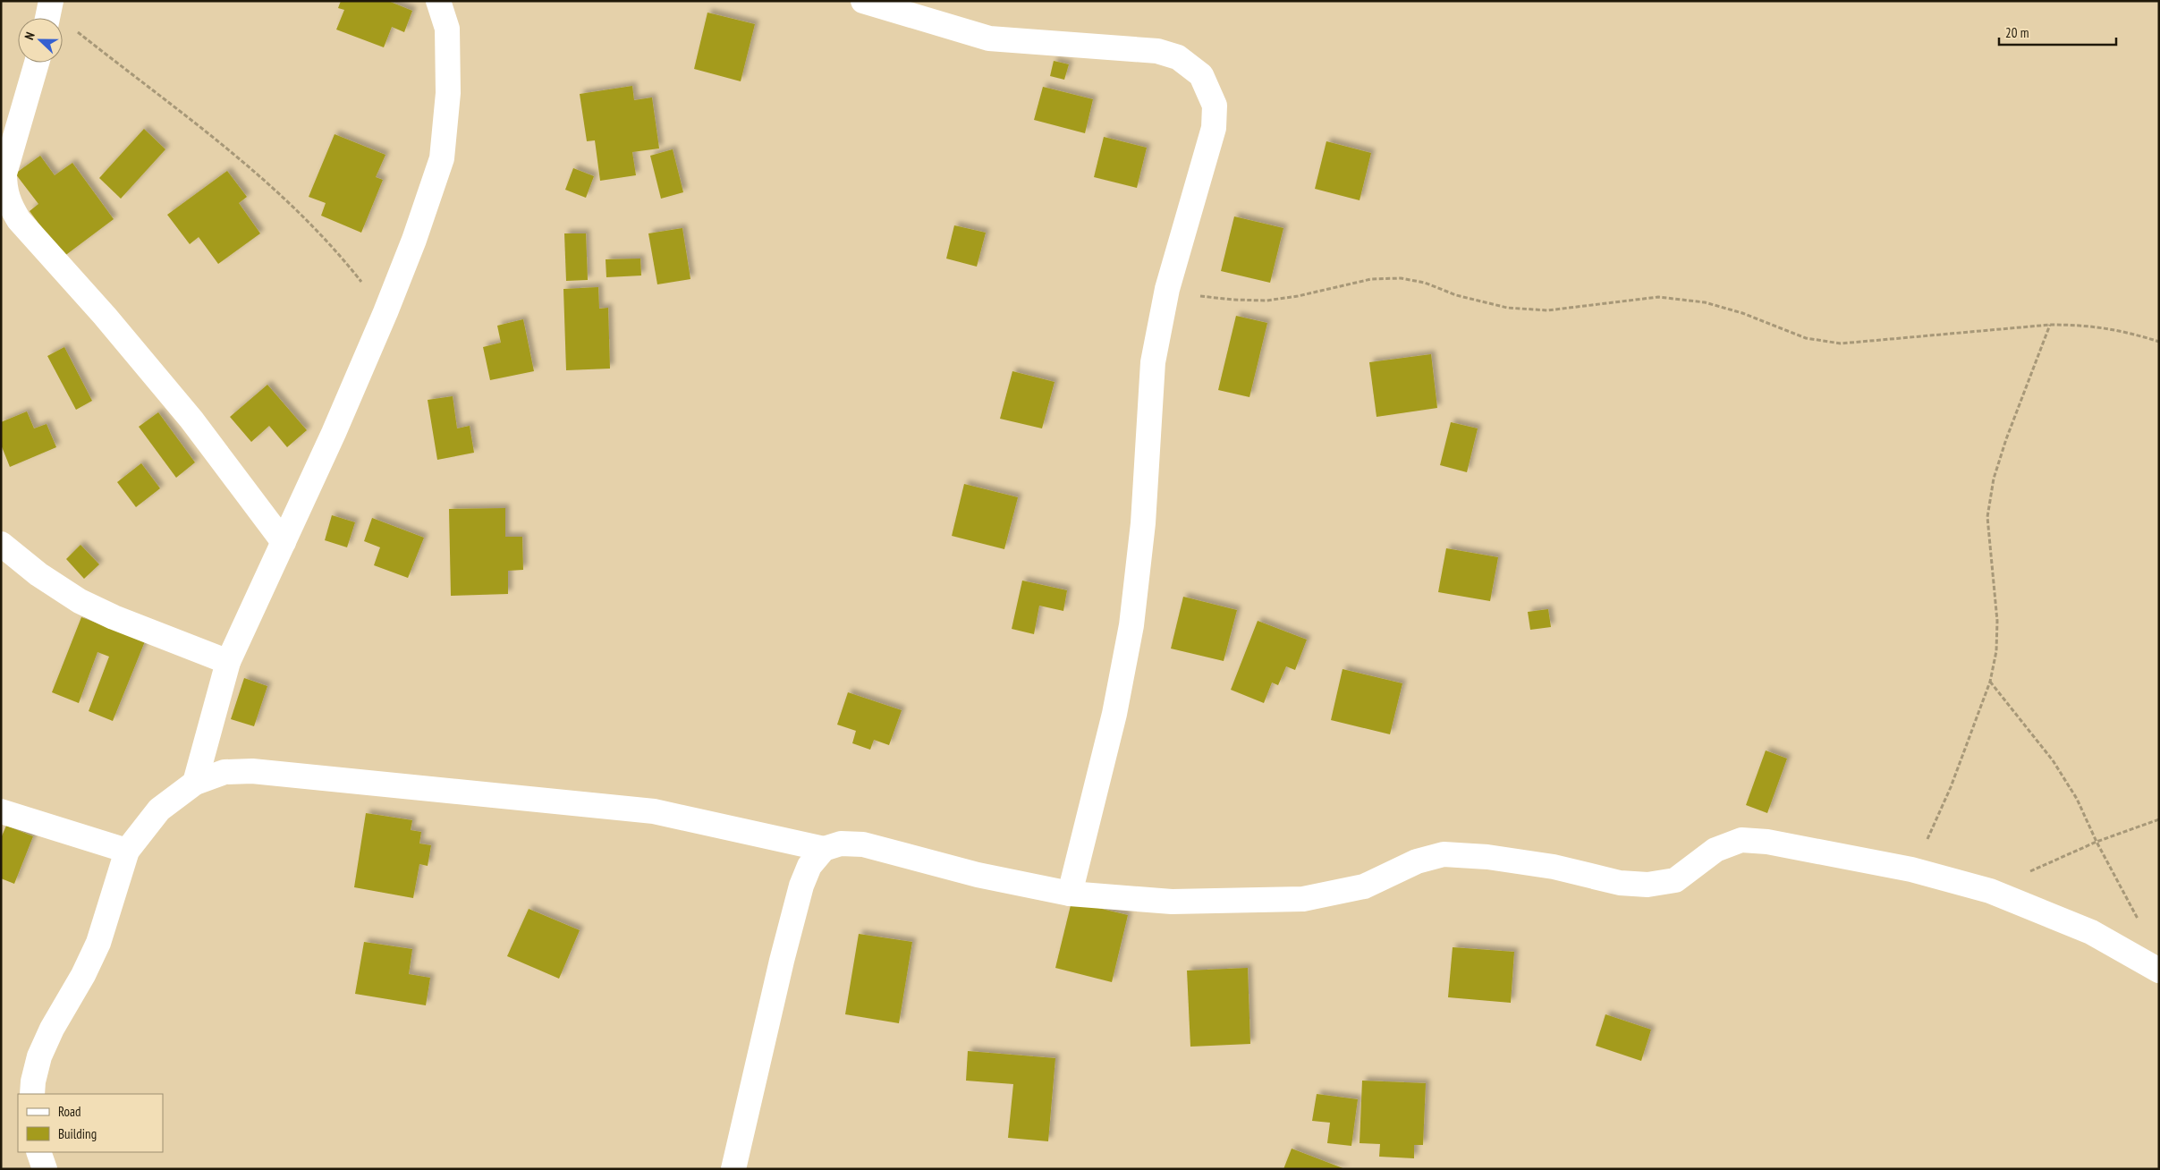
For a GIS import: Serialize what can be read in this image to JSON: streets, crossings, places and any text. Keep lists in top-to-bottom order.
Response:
{
  "legend": ["Road", "Building"],
  "scale_bar": "20 m",
  "north": "left"
}
